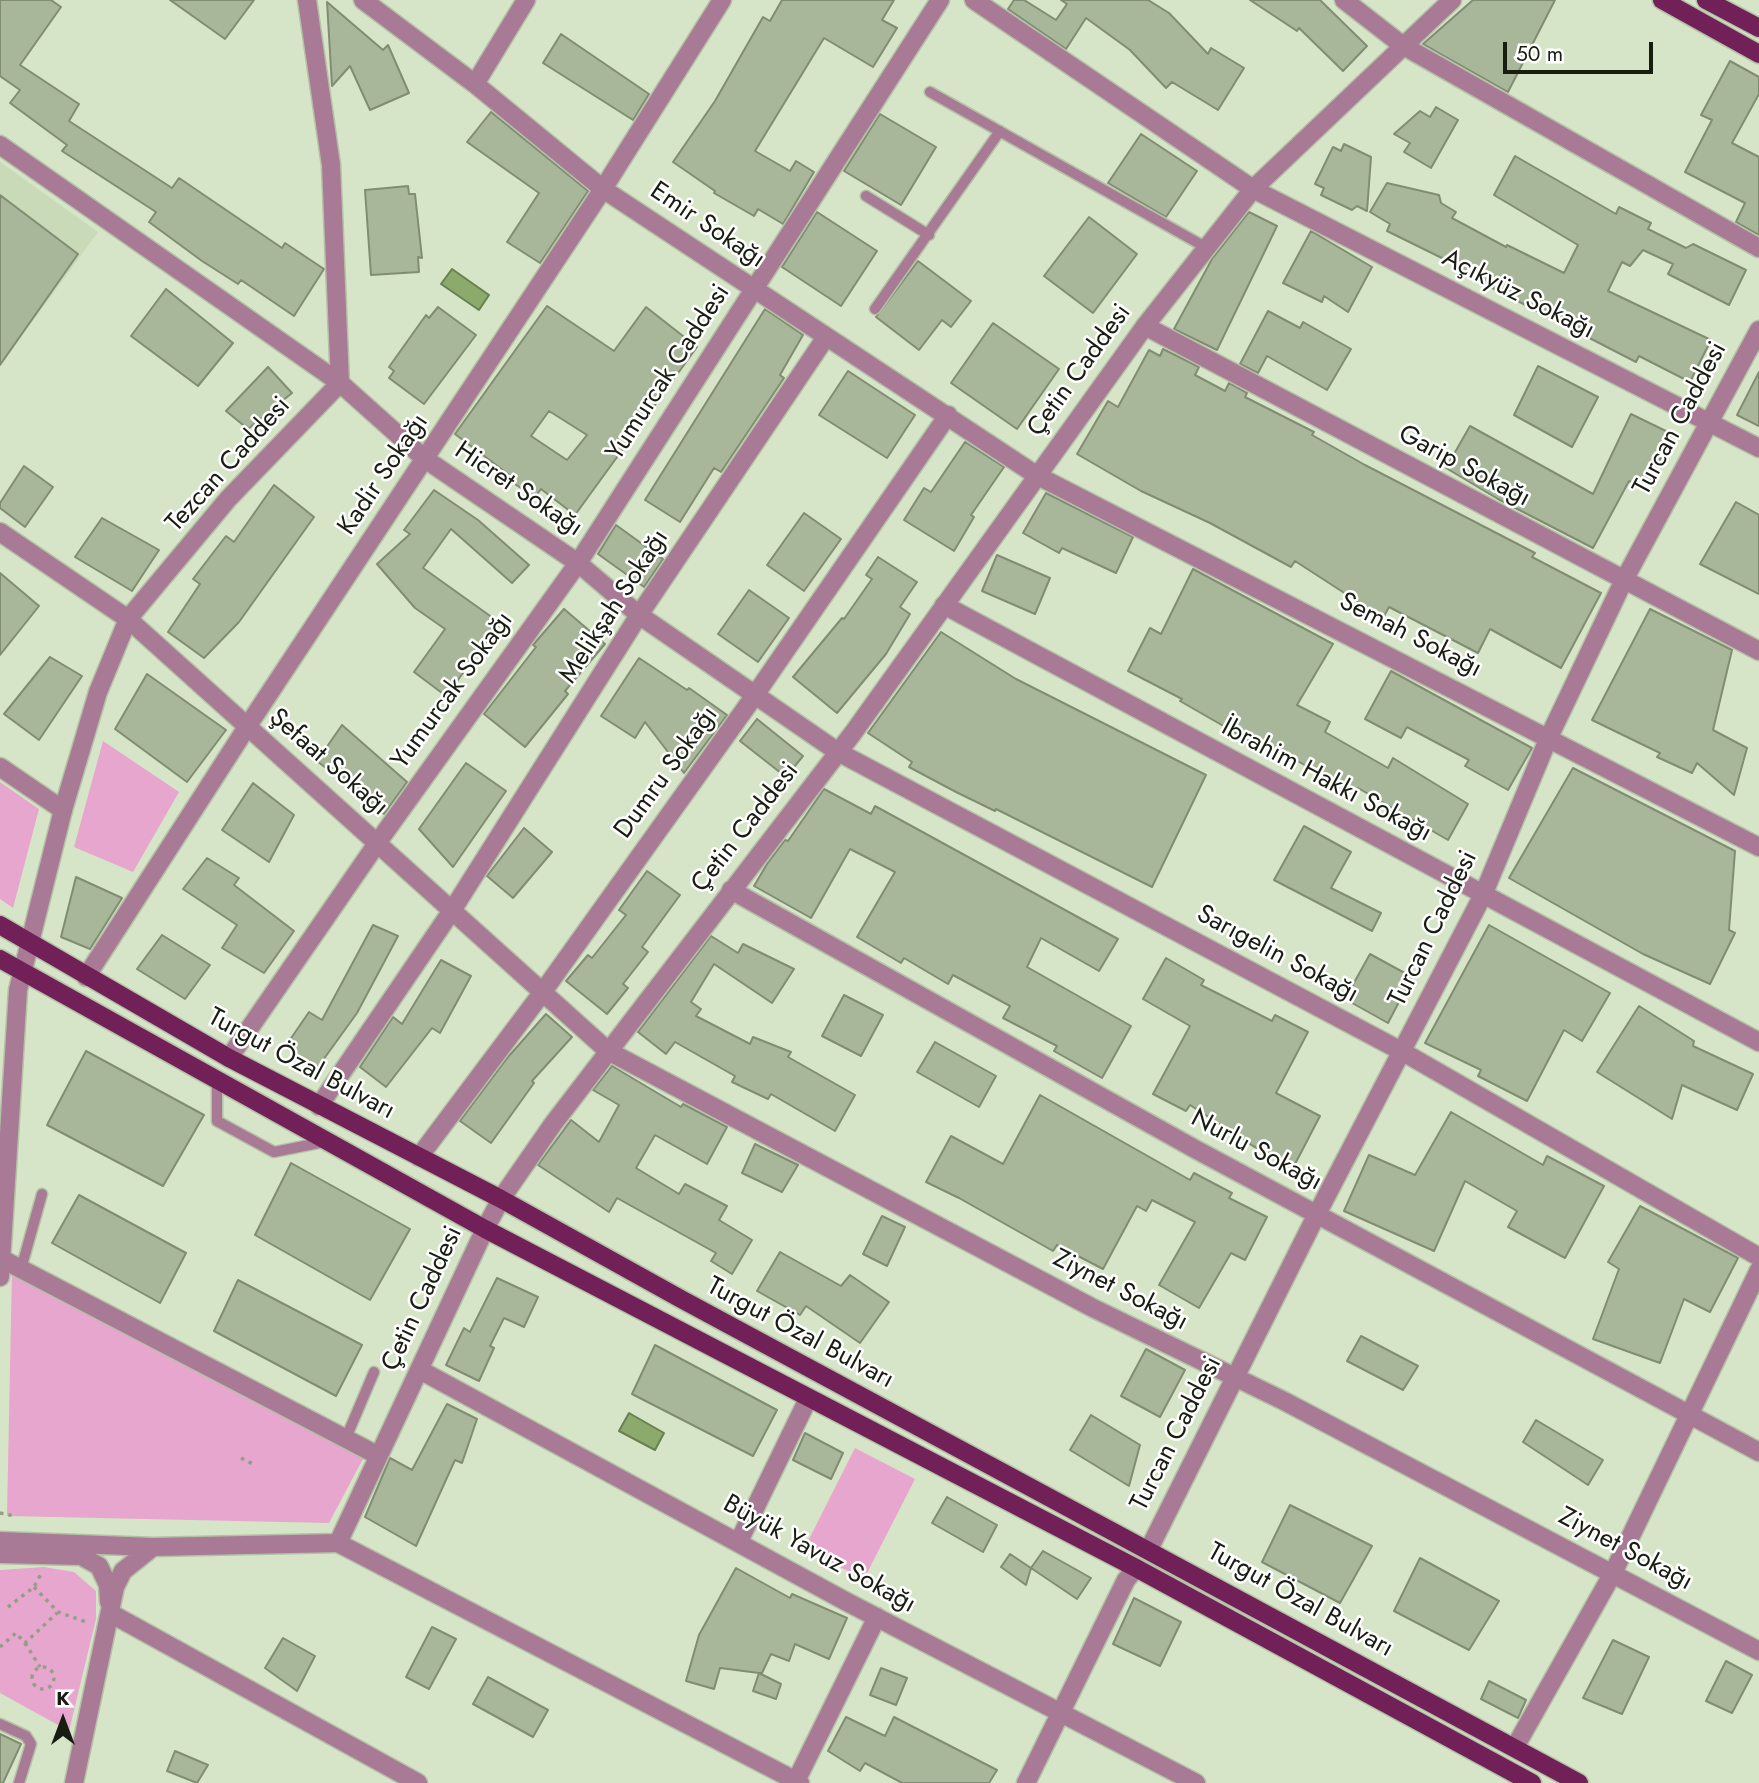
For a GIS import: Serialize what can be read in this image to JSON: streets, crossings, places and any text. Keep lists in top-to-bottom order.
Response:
{
  "streets": {
    "main road": ["Turgut Özal Bulvarı"],
    "street": [
      "Emir Sokağı",
      "Açıkyüz Sokağı",
      "Çetin Caddesi",
      "Yumurcak Caddesi",
      "Turcan Caddesi",
      "Tezcan Caddesi",
      "Garip Sokağı",
      "Kadir Sokağı",
      "Hicret Sokağı",
      "Melikşah Sokağı",
      "Semah Sokağı",
      "Yumurcak Sokağı",
      "Şefaat Sokağı",
      "Dumru Sokağı",
      "İbrahim Hakkı Sokağı",
      "Sarıgelin Sokağı",
      "Nurlu Sokağı",
      "Ziynet Sokağı",
      "Büyük Yavuz Sokağı"
    ]
  },
  "crossings": [
    ["Emir Sokağı", "Çetin Caddesi"],
    ["Emir Sokağı", "Yumurcak Caddesi"],
    ["Emir Sokağı", "Kadir Sokağı"],
    ["Emir Sokağı", "Melikşah Sokağı"],
    ["Emir Sokağı", "Semah Sokağı"],
    ["Emir Sokağı", "Dumru Sokağı"],
    ["Açıkyüz Sokağı", "Çetin Caddesi"],
    ["Açıkyüz Sokağı", "Turcan Caddesi"],
    ["Çetin Caddesi", "Garip Sokağı"],
    ["Çetin Caddesi", "Hicret Sokağı"],
    ["Çetin Caddesi", "Semah Sokağı"],
    ["Çetin Caddesi", "Şefaat Sokağı"],
    ["Çetin Caddesi", "İbrahim Hakkı Sokağı"],
    ["Çetin Caddesi", "Sarıgelin Sokağı"],
    ["Çetin Caddesi", "Turgut Özal Bulvarı"],
    ["Çetin Caddesi", "Nurlu Sokağı"],
    ["Çetin Caddesi", "Ziynet Sokağı"],
    ["Çetin Caddesi", "Büyük Yavuz Sokağı"],
    ["Yumurcak Caddesi", "Hicret Sokağı"],
    ["Yumurcak Caddesi", "Yumurcak Sokağı"],
    ["Turcan Caddesi", "Garip Sokağı"],
    ["Turcan Caddesi", "Semah Sokağı"],
    ["Turcan Caddesi", "İbrahim Hakkı Sokağı"],
    ["Turcan Caddesi", "Sarıgelin Sokağı"],
    ["Turcan Caddesi", "Turgut Özal Bulvarı"],
    ["Turcan Caddesi", "Nurlu Sokağı"],
    ["Turcan Caddesi", "Ziynet Sokağı"],
    ["Tezcan Caddesi", "Hicret Sokağı"],
    ["Tezcan Caddesi", "Şefaat Sokağı"],
    ["Tezcan Caddesi", "Turgut Özal Bulvarı"],
    ["Kadir Sokağı", "Hicret Sokağı"],
    ["Kadir Sokağı", "Şefaat Sokağı"],
    ["Kadir Sokağı", "Turgut Özal Bulvarı"],
    ["Hicret Sokağı", "Melikşah Sokağı"],
    ["Hicret Sokağı", "Yumurcak Sokağı"],
    ["Hicret Sokağı", "Dumru Sokağı"],
    ["Hicret Sokağı", "Sarıgelin Sokağı"],
    ["Melikşah Sokağı", "Şefaat Sokağı"],
    ["Yumurcak Sokağı", "Şefaat Sokağı"],
    ["Yumurcak Sokağı", "Turgut Özal Bulvarı"],
    ["Şefaat Sokağı", "Dumru Sokağı"],
    ["Şefaat Sokağı", "Ziynet Sokağı"],
    ["Dumru Sokağı", "Turgut Özal Bulvarı"]
  ],
  "scale_bar": "50 m",
  "north": "top"
}
